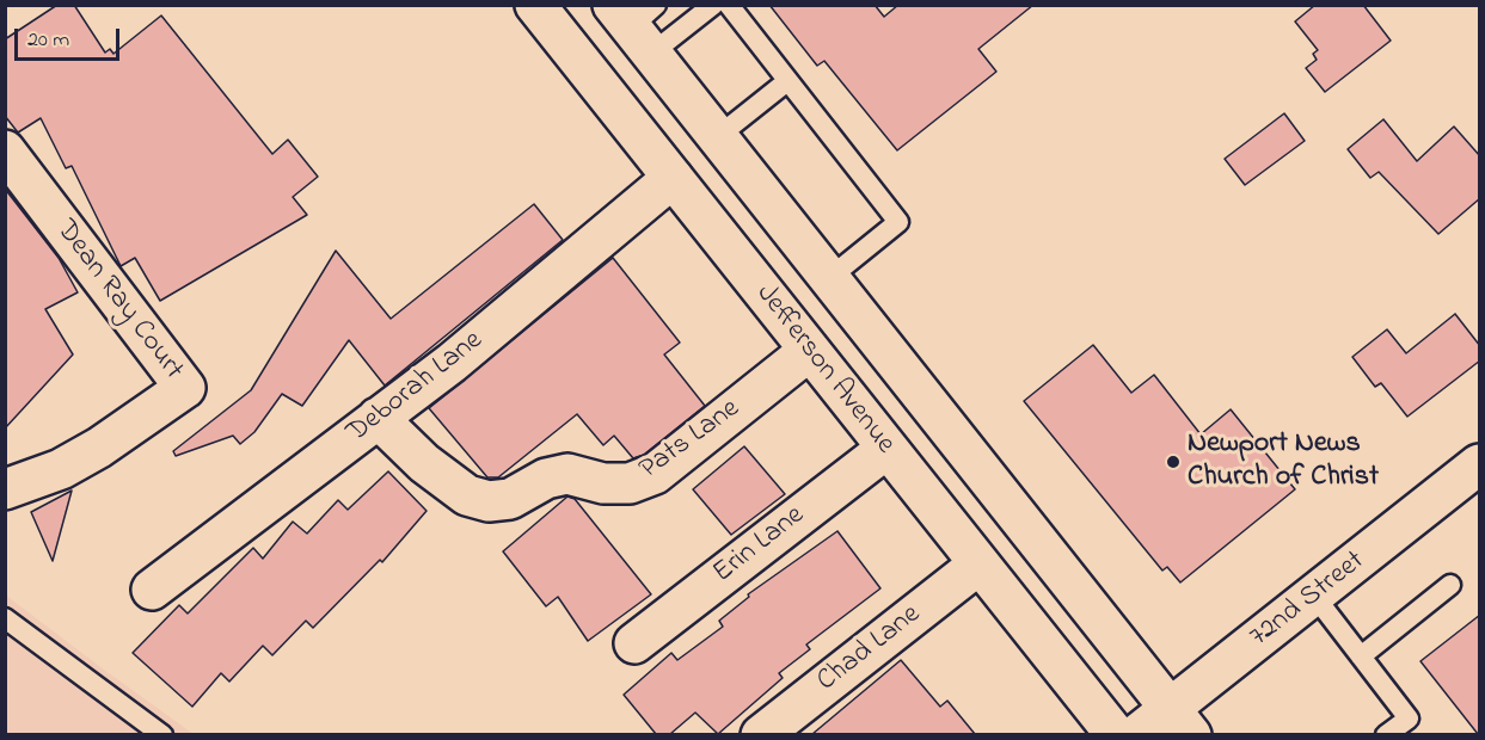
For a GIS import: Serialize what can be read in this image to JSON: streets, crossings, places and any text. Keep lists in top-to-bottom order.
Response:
{
  "streets": {
    "street": [
      "Dean Ray Court",
      "Jefferson Avenue",
      "Deborah Lane",
      "Pats Lane",
      "Erin Lane",
      "72nd Street",
      "Chad Lane"
    ]
  },
  "crossings": [
    ["Jefferson Avenue", "Deborah Lane"],
    ["Jefferson Avenue", "Pats Lane"],
    ["Jefferson Avenue", "Erin Lane"],
    ["Jefferson Avenue", "72nd Street"],
    ["Jefferson Avenue", "Chad Lane"],
    ["Deborah Lane", "Pats Lane"]
  ],
  "places": ["Newport News Church of Christ"],
  "scale_bar": "20 m"
}
